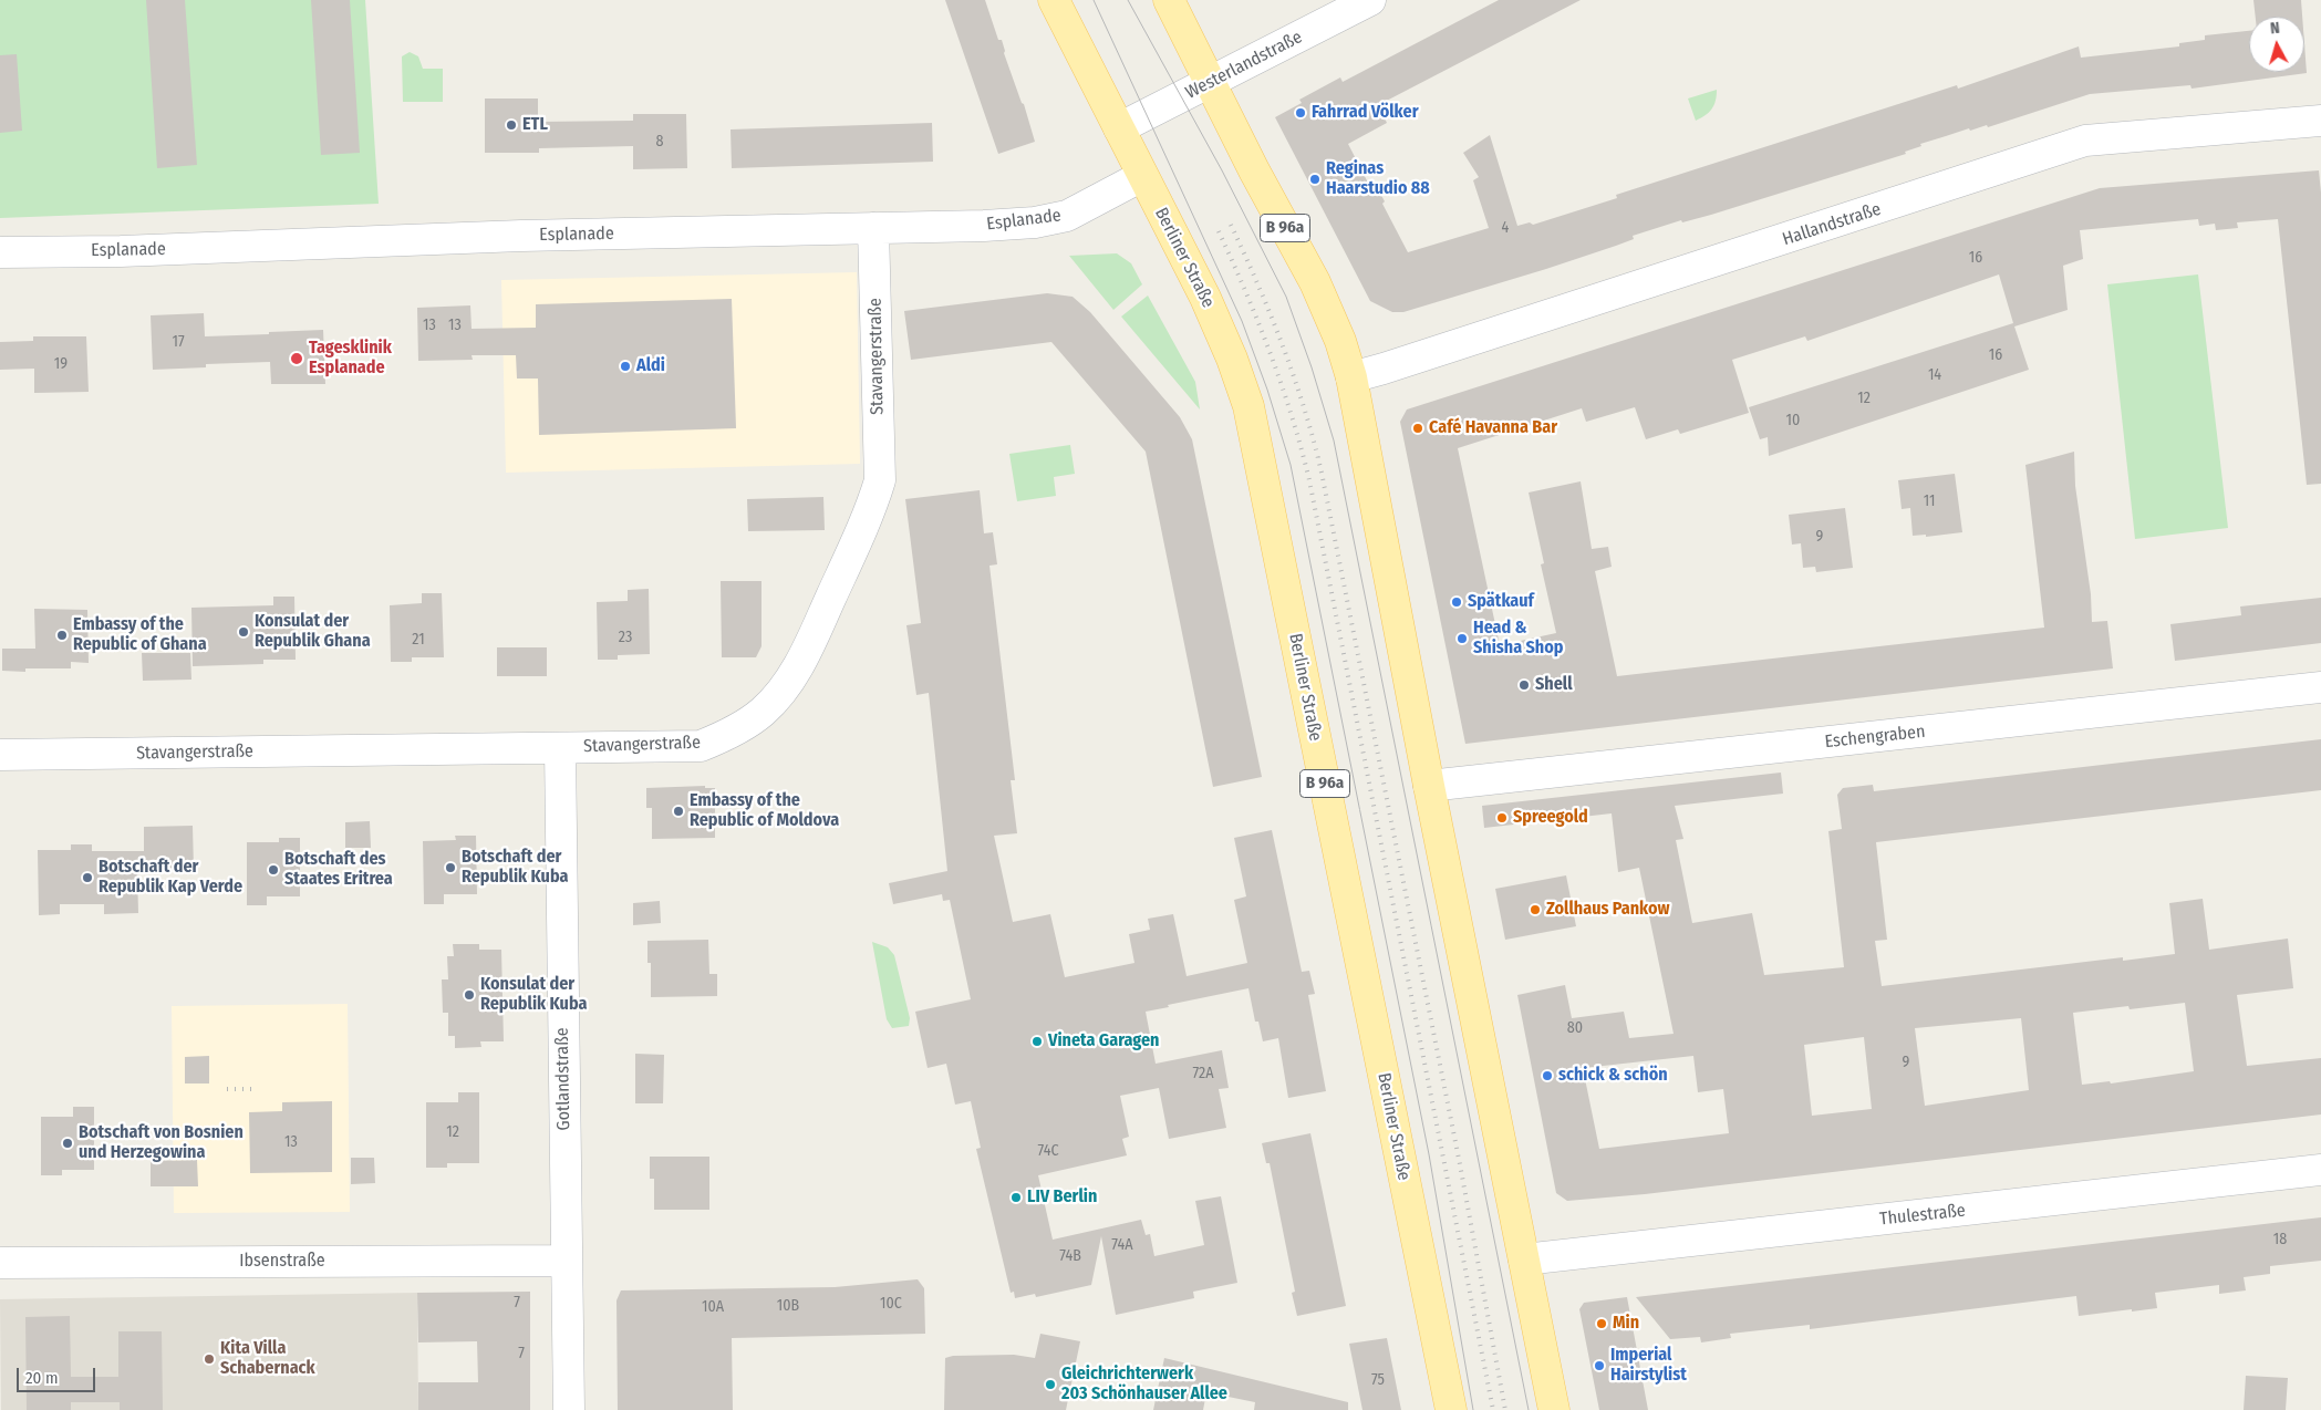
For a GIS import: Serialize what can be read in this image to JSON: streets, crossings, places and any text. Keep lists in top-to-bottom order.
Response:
{
  "streets": {
    "main road": ["B 96a", "Berliner Straße"],
    "street": [
      "Westerlandstraße",
      "Esplanade",
      "Hallandstraße",
      "Stavangerstraße",
      "Eschengraben",
      "Gotlandstraße",
      "Thulestraße",
      "Ibsenstraße"
    ]
  },
  "crossings": [
    ["Westerlandstraße", "B 96a"],
    ["Westerlandstraße", "Berliner Straße"],
    ["Esplanade", "Berliner Straße"],
    ["Esplanade", "Stavangerstraße"],
    ["Hallandstraße", "B 96a"],
    ["B 96a", "Eschengraben"],
    ["B 96a", "Thulestraße"],
    ["Stavangerstraße", "Gotlandstraße"],
    ["Gotlandstraße", "Ibsenstraße"]
  ],
  "places": [
    "Fahrrad Völker",
    "ETL",
    "Reginas Haarstudio 88",
    "Tagesklinik Esplanade",
    "Aldi",
    "Café Havanna Bar",
    "Spätkauf",
    "Konsulat der Republik Ghana",
    "Embassy of the Republic of Ghana",
    "Head & Shisha Shop",
    "Shell",
    "Embassy of the Republic of Moldova",
    "Spreegold",
    "Botschaft der Republik Kuba",
    "Botschaft des Staates Eritrea",
    "Botschaft der Republik Kap Verde",
    "Zollhaus Pankow",
    "Konsulat der Republik Kuba",
    "Vineta Garagen",
    "schick & schön",
    "Botschaft von Bosnien und Herzegowina",
    "LIV Berlin",
    "Min",
    "Kita Villa Schabernack",
    "Imperial Hairstylist",
    "Gleichrichterwerk 203 Schönhauser Allee"
  ],
  "house_numbers": [
    "8",
    "4",
    "16",
    "13",
    "13",
    "17",
    "16",
    "19",
    "14",
    "12",
    "10",
    "11",
    "9",
    "23",
    "21",
    "80",
    "9",
    "72A",
    "12",
    "13",
    "74C",
    "18",
    "74A",
    "74B",
    "7",
    "10C",
    "10B",
    "10A",
    "7",
    "75"
  ],
  "scale_bar": "20 m",
  "north": "top"
}
